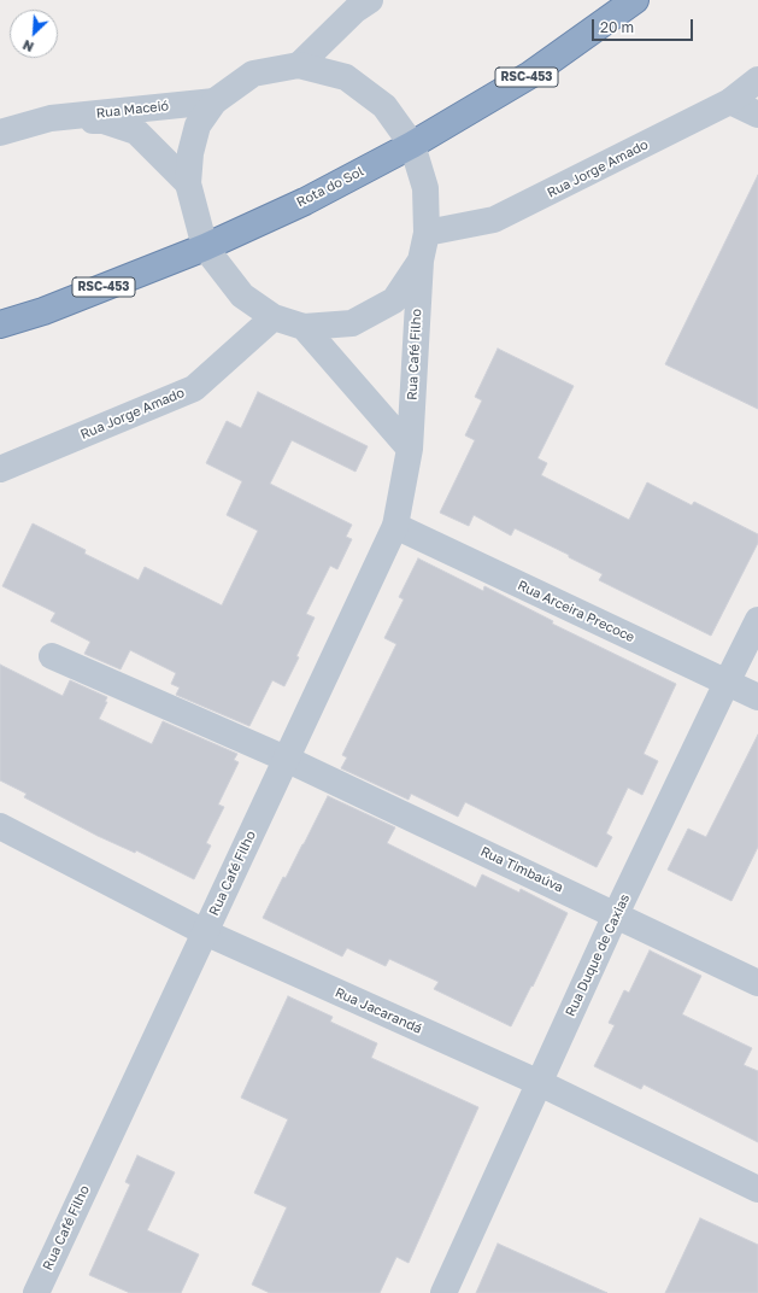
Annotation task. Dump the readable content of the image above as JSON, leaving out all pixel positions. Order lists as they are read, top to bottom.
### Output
{
  "streets": {
    "highway": ["RSC-453", "Rota do Sol"],
    "street": [
      "Rua Maceió",
      "Rua Jorge Amado",
      "Rua Café Filho",
      "Rua Arceira Precoce",
      "Rua Timbaúva",
      "Rua Duque de Caxias",
      "Rua Jacarandá"
    ]
  },
  "crossings": [
    ["Rua Café Filho", "Rua Arceira Precoce"],
    ["Rua Café Filho", "Rua Timbaúva"],
    ["Rua Café Filho", "Rua Jacarandá"],
    ["Rua Arceira Precoce", "Rua Duque de Caxias"],
    ["Rua Timbaúva", "Rua Duque de Caxias"],
    ["Rua Duque de Caxias", "Rua Jacarandá"]
  ],
  "scale_bar": "20 m",
  "north": "bottom left"
}
